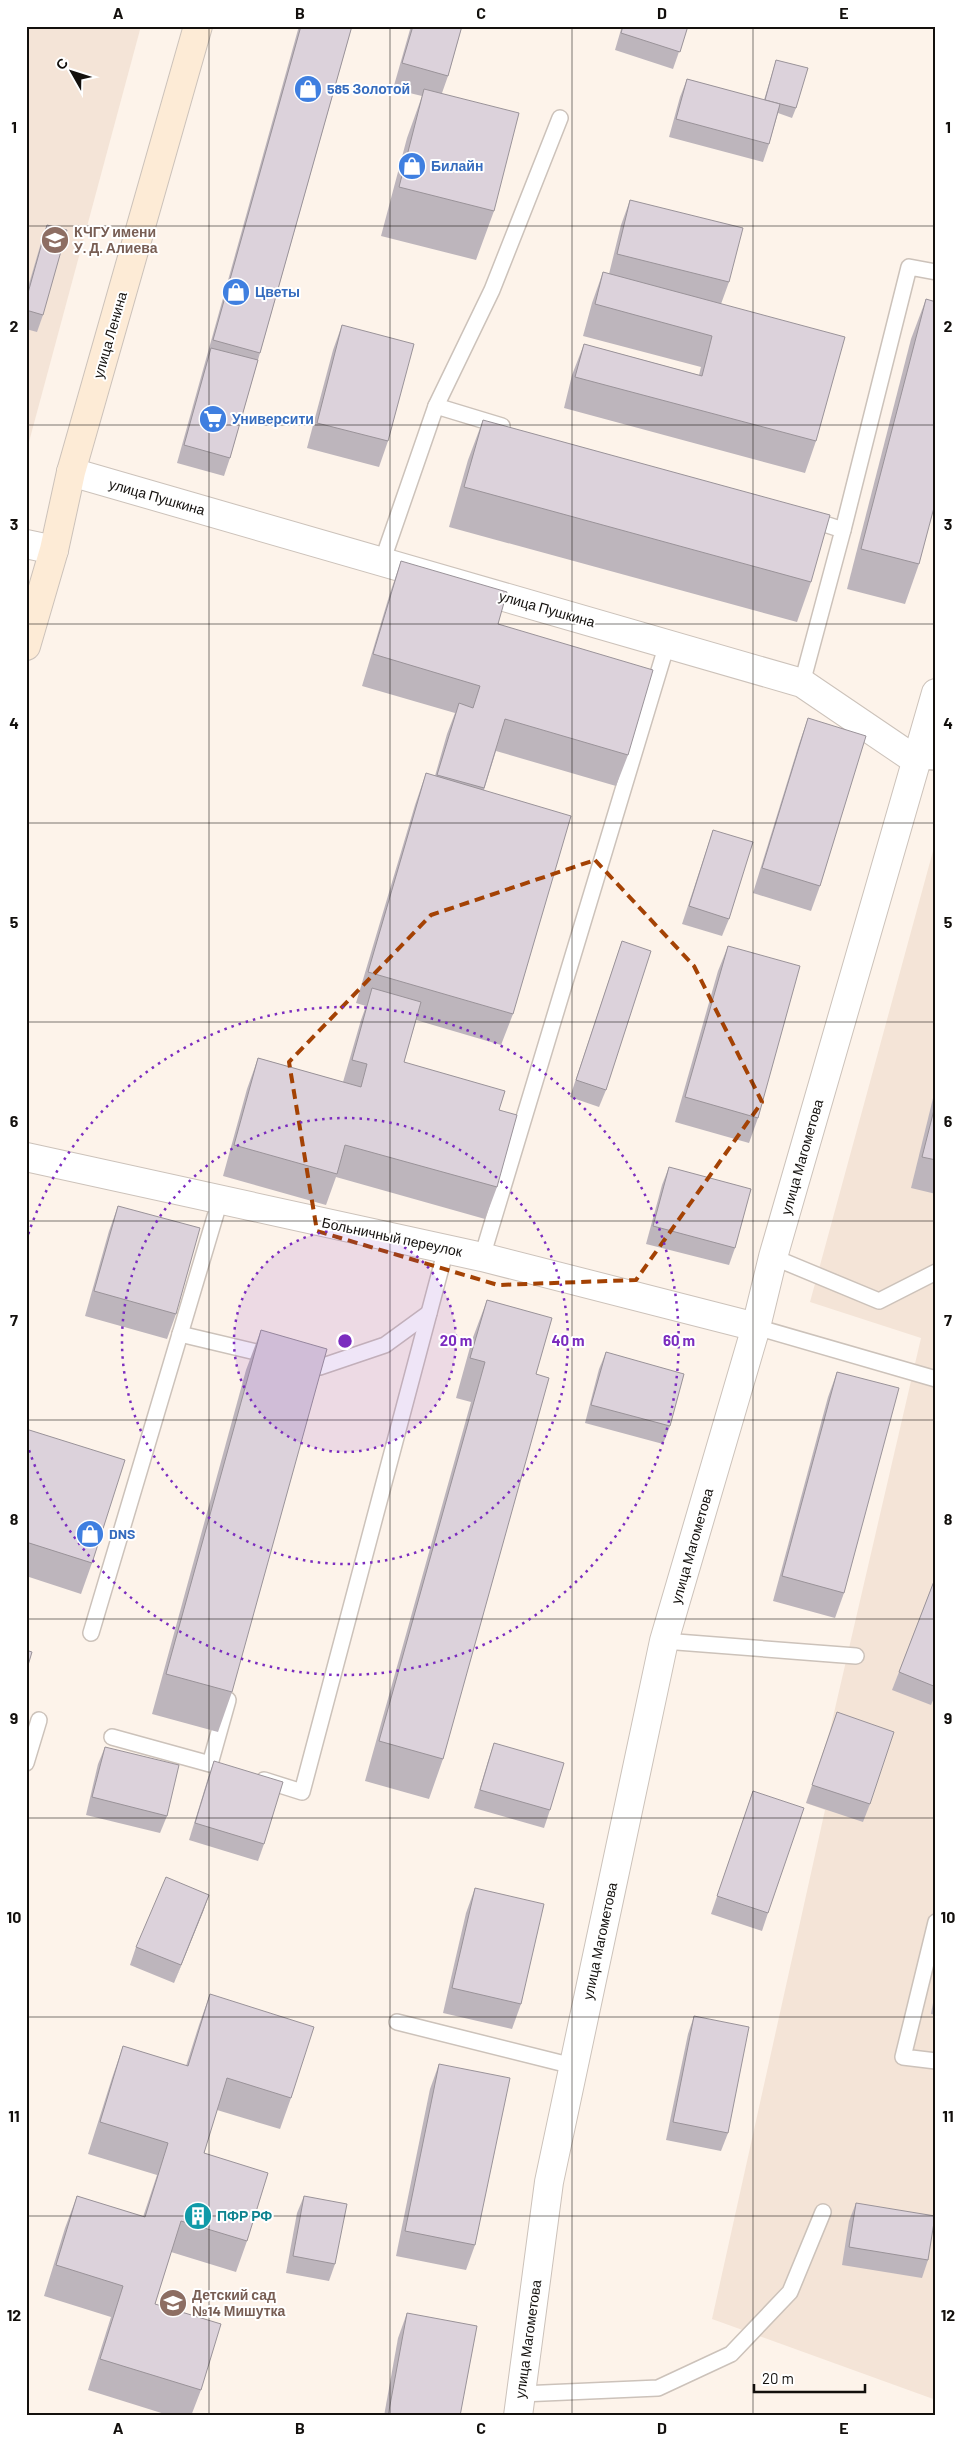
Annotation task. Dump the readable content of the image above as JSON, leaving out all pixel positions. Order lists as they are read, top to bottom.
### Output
{
  "streets": {
    "main road": ["улица Ленина"],
    "street": ["улица Пушкина", "улица Магометова", "Больничный переулок"]
  },
  "crossings": [
    ["улица Ленина", "улица Пушкина"],
    ["улица Пушкина", "улица Магометова"],
    ["улица Магометова", "Больничный переулок"]
  ],
  "places": {
    "shop": [
      "585 Золотой",
      "Билайн",
      "Цветы",
      "DNS"
    ],
    "school or university": ["КЧГУ имени У. Д. Алиева", "Детский сад №14 Мишутка"],
    "supermarket": ["Университи"],
    "building": ["ПФР РФ"]
  },
  "scale_bar": "20 m",
  "north": "top left",
  "grid": {
    "columns": [
      "A",
      "B",
      "C",
      "D",
      "E"
    ],
    "rows": [
      "1",
      "2",
      "3",
      "4",
      "5",
      "6",
      "7",
      "8",
      "9",
      "10",
      "11",
      "12"
    ]
  },
  "rings": ["20 m", "40 m", "60 m"]
}
